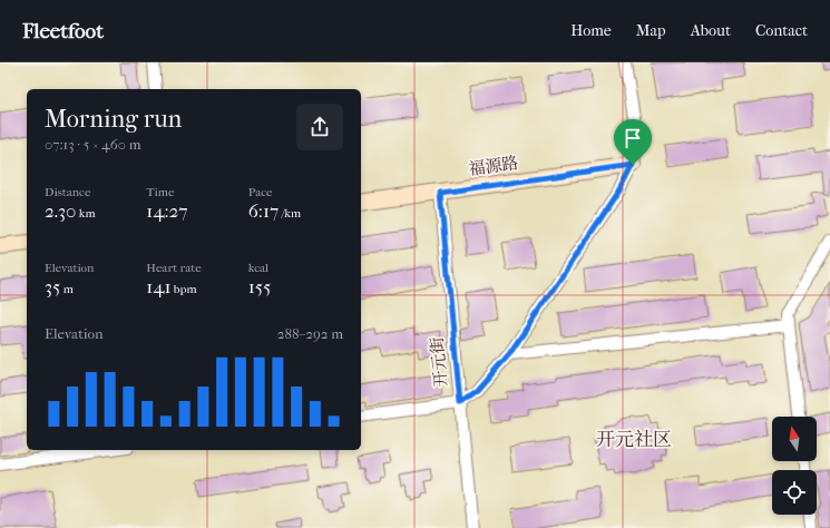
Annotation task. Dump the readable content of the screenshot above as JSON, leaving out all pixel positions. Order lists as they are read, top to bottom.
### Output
{
  "streets": {
    "street": ["福源路", "开元街"]
  },
  "crossings": [
    ["福源路", "开元街"]
  ],
  "districts": ["开元社区"],
  "north": "top",
  "page": {
    "header": "Fleetfoot",
    "nav": [
      "Home",
      "Map",
      "About",
      "Contact"
    ],
    "heading": ["Morning run", "07:13 · 5 × 460 m"],
    "stats": [
      ["Distance", "2.30 km"],
      ["Time", "14:27"],
      ["Pace", "6:17 /km"],
      ["Elevation", "35 m"],
      ["Heart rate", "141 bpm"],
      ["kcal", "155"]
    ],
    "chart": ["Elevation", "288–292 m"]
  }
}
